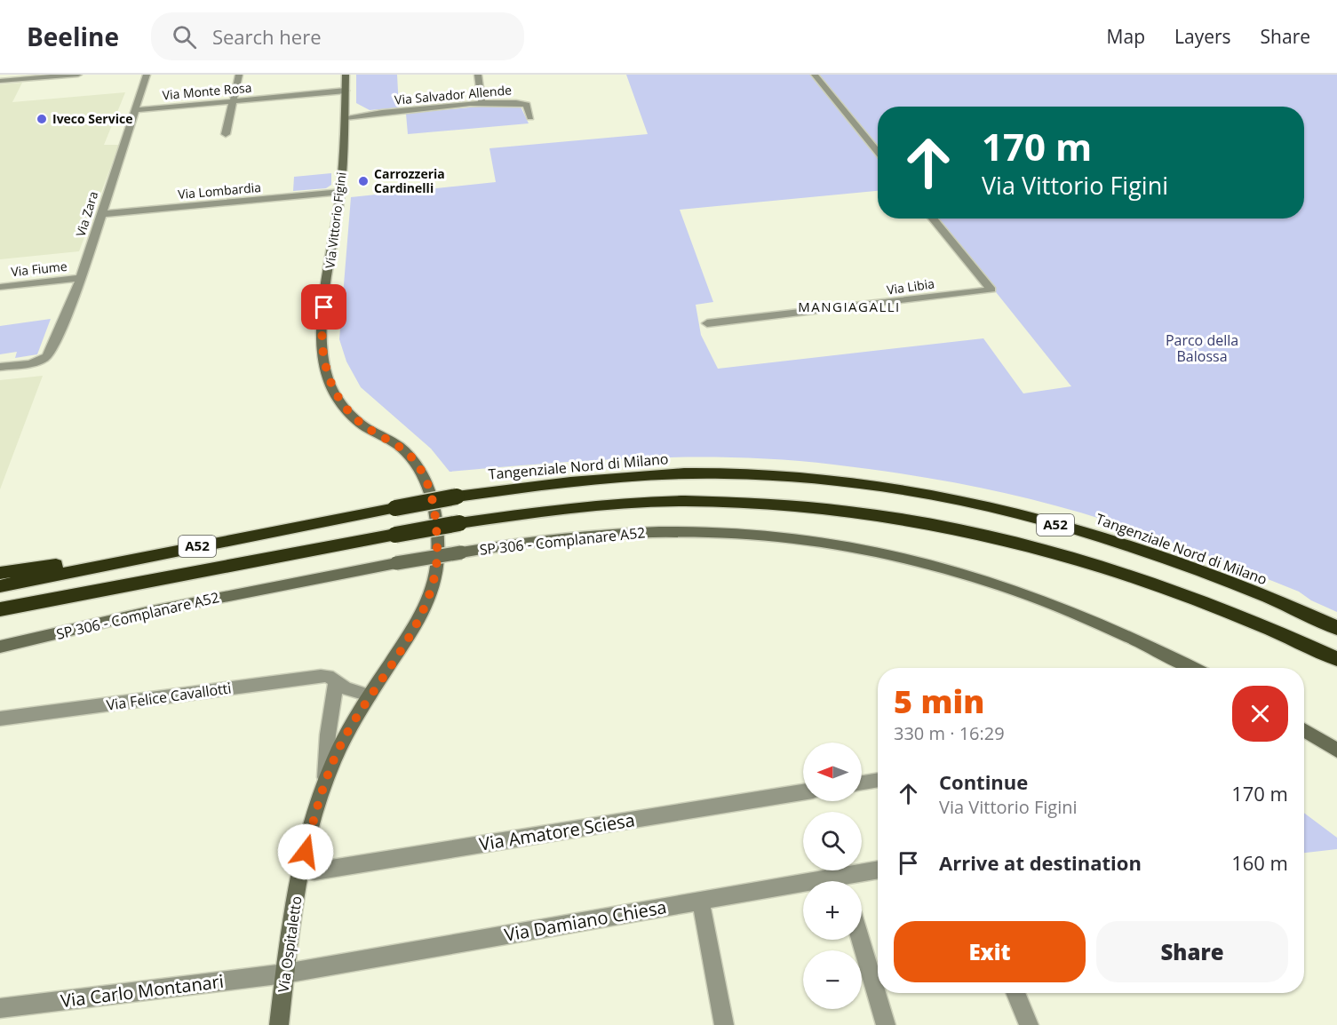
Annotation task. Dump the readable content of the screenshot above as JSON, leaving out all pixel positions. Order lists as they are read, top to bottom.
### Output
{
  "streets": {
    "highway": ["Tangenziale Nord di Milano", "A52"],
    "street": [
      "Via Monte Rosa",
      "Via Salvador Allende",
      "Via Lombardia",
      "Via Zara",
      "Via Vittorio Figini",
      "Via Fiume",
      "Via Libia",
      "SP 306 - Complanare A52",
      "Via Felice Cavallotti",
      "Via Amatore Sciesa",
      "Via Damiano Chiesa",
      "Via Ospitaletto",
      "Via Carlo Montanari"
    ]
  },
  "crossings": [
    ["Via Monte Rosa", "Via Zara"],
    ["Via Monte Rosa", "Via Vittorio Figini"],
    ["Via Salvador Allende", "Via Vittorio Figini"],
    ["Via Lombardia", "Via Zara"],
    ["Via Lombardia", "Via Vittorio Figini"],
    ["Via Zara", "Via Fiume"],
    ["Via Vittorio Figini", "Via Ospitaletto"],
    ["Via Felice Cavallotti", "Via Ospitaletto"],
    ["Via Amatore Sciesa", "Via Ospitaletto"],
    ["Via Damiano Chiesa", "Via Ospitaletto"],
    ["Via Damiano Chiesa", "Via Carlo Montanari"],
    ["Via Ospitaletto", "Via Carlo Montanari"]
  ],
  "districts": ["MANGIAGALLI"],
  "parks": ["Parco della Balossa"],
  "places": ["Iveco Service", "Carrozzeria Cardinelli"],
  "north": "left",
  "page": {
    "header": "Beeline",
    "search": "Search here",
    "nav": ["Map", "Layers", "Share"],
    "turn": ["170 m", "Via Vittorio Figini"],
    "heading": ["5 min", "330 m · 16:29"],
    "map_buttons": ["+", "−"],
    "list": [
      {
        "name": "Continue",
        "note": "Via Vittorio Figini",
        "value": "170 m"
      },
      {
        "name": "Arrive at destination",
        "value": "160 m"
      }
    ],
    "buttons": ["Exit", "Share"]
  }
}
